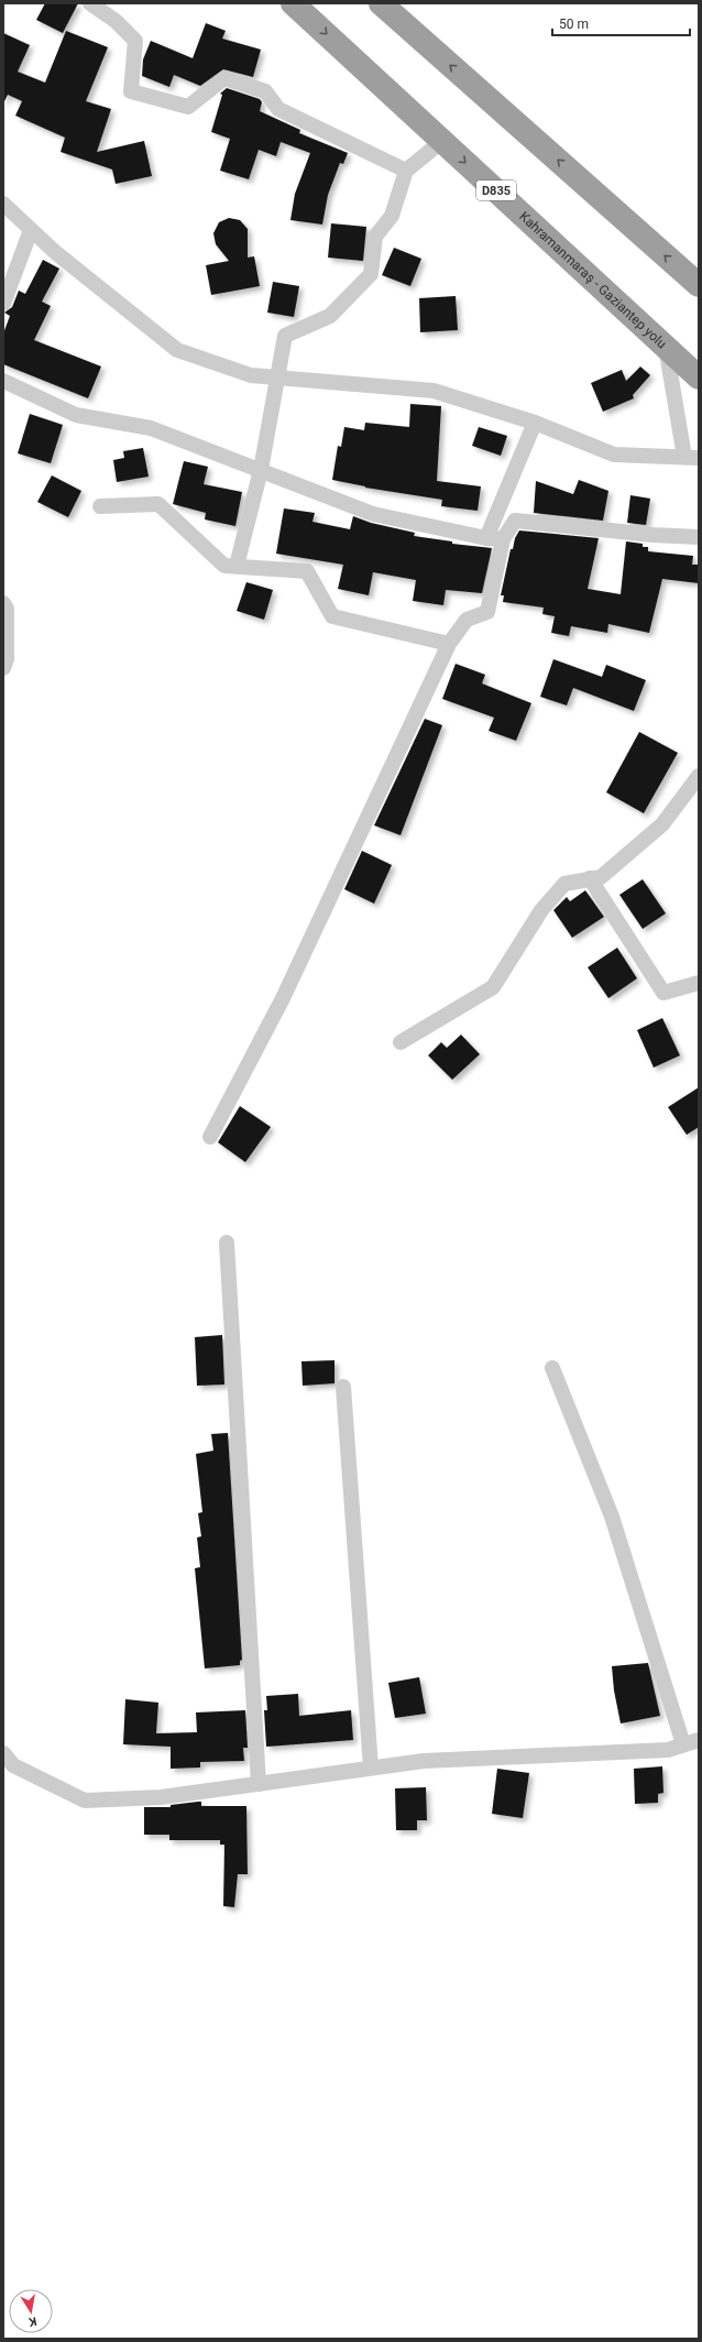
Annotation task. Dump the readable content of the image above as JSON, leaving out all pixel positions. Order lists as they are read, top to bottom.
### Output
{
  "streets": {
    "highway": ["D835", "Kahramanmaraş - Gaziantep yolu"]
  },
  "scale_bar": "50 m",
  "north": "bottom"
}
